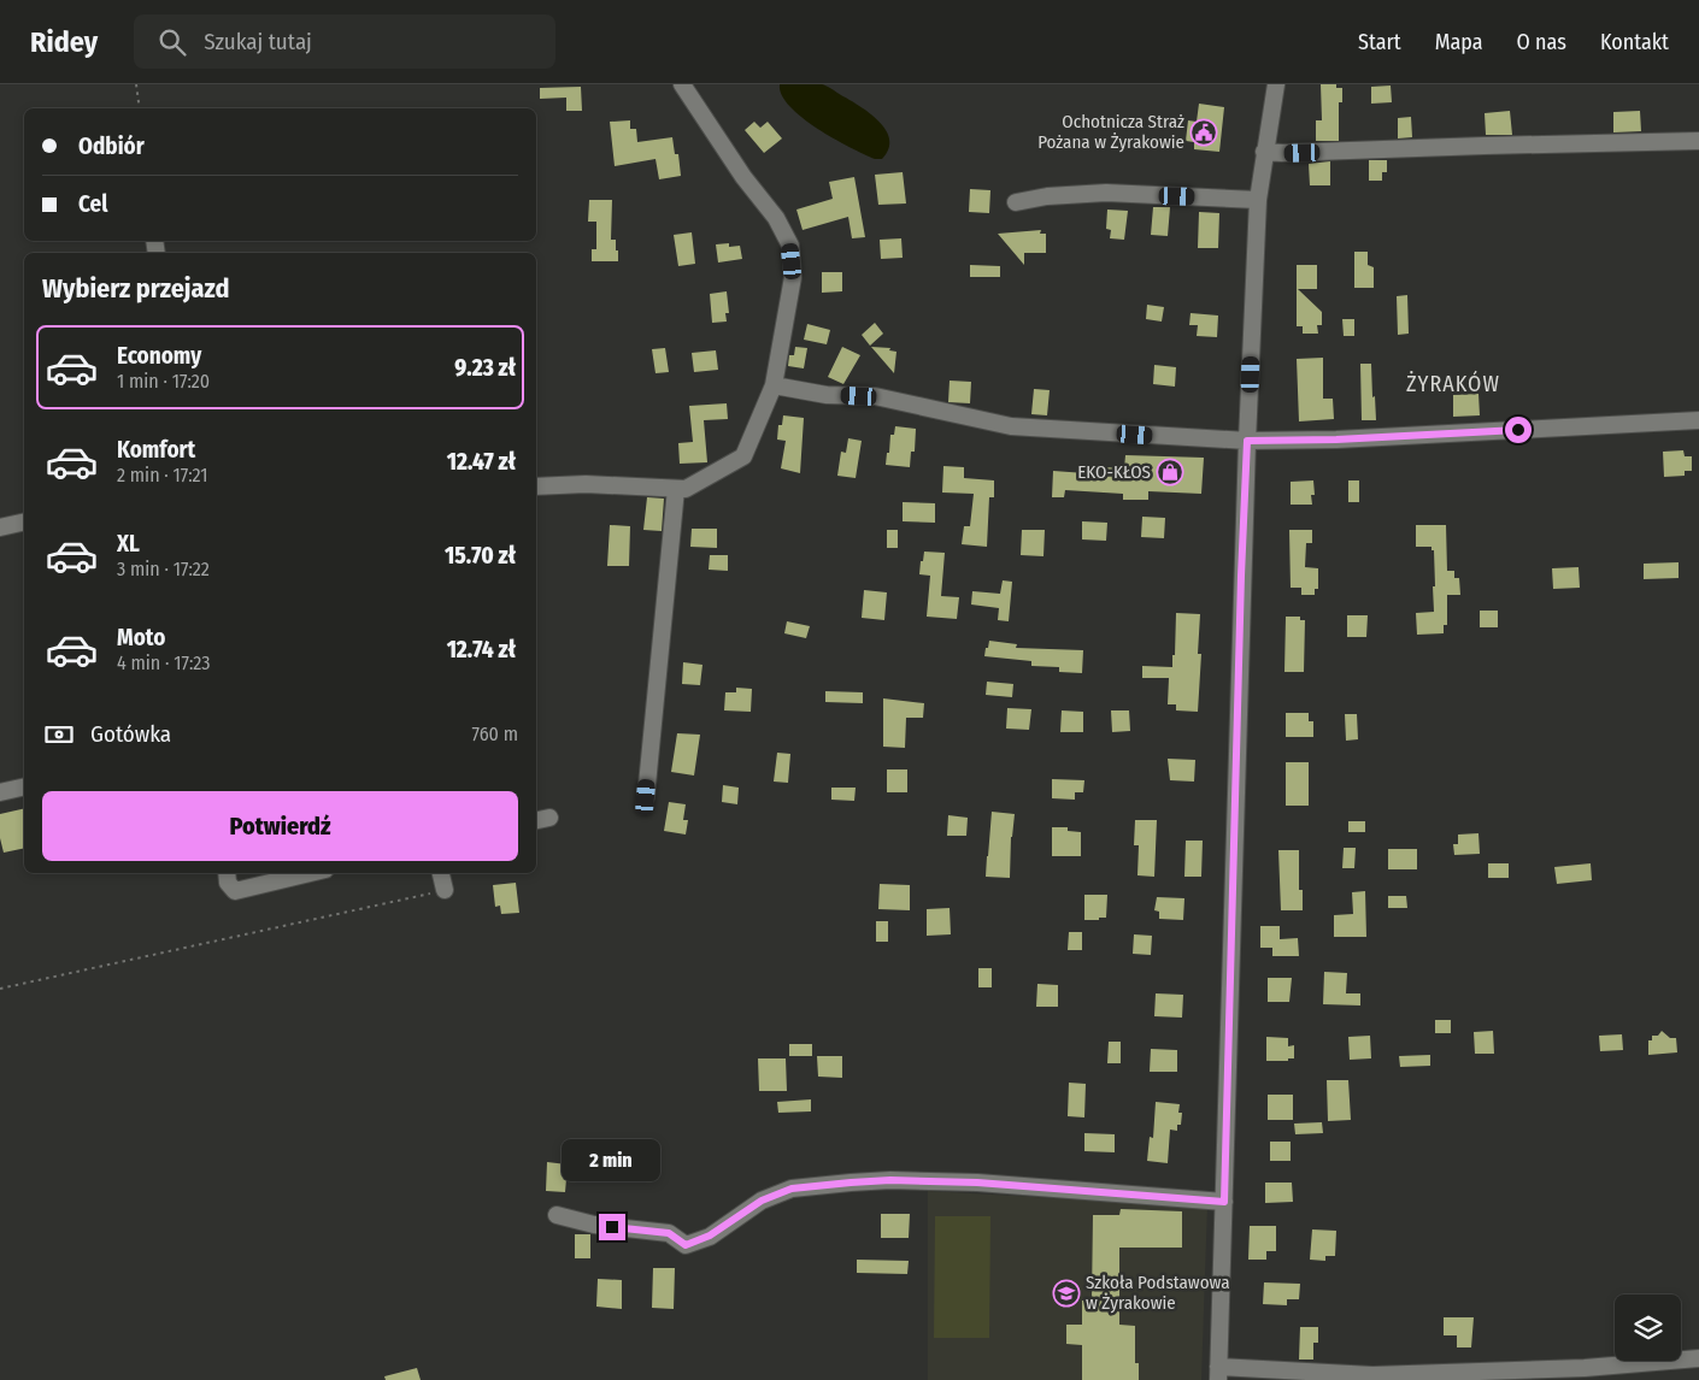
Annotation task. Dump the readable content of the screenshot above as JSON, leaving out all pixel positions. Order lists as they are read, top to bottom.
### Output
{
  "districts": ["ŻYRAKÓW"],
  "places": {
    "public building": ["Ochotnicza Straż Pożana w Żyrakowie"],
    "shop": ["EKO-KŁOS"],
    "school or university": ["Szkoła Podstawowa w Żyrakowie"]
  },
  "page": {
    "header": "Ridey",
    "search": "Szukaj tutaj",
    "nav": [
      "Start",
      "Mapa",
      "O nas",
      "Kontakt"
    ],
    "banner": ["Odbiór", "Cel"],
    "heading": "Wybierz przejazd",
    "list": [
      {
        "name": "Economy",
        "note": "1 min · 17:20",
        "value": "9.23 zł"
      },
      {
        "name": "Komfort",
        "note": "2 min · 17:21",
        "value": "12.47 zł"
      },
      {
        "name": "XL",
        "note": "3 min · 17:22",
        "value": "15.70 zł"
      },
      {
        "name": "Moto",
        "note": "4 min · 17:23",
        "value": "12.74 zł"
      }
    ],
    "pay": ["Gotówka", "760 m"],
    "buttons": "Potwierdź",
    "bubble": "2 min"
  }
}
